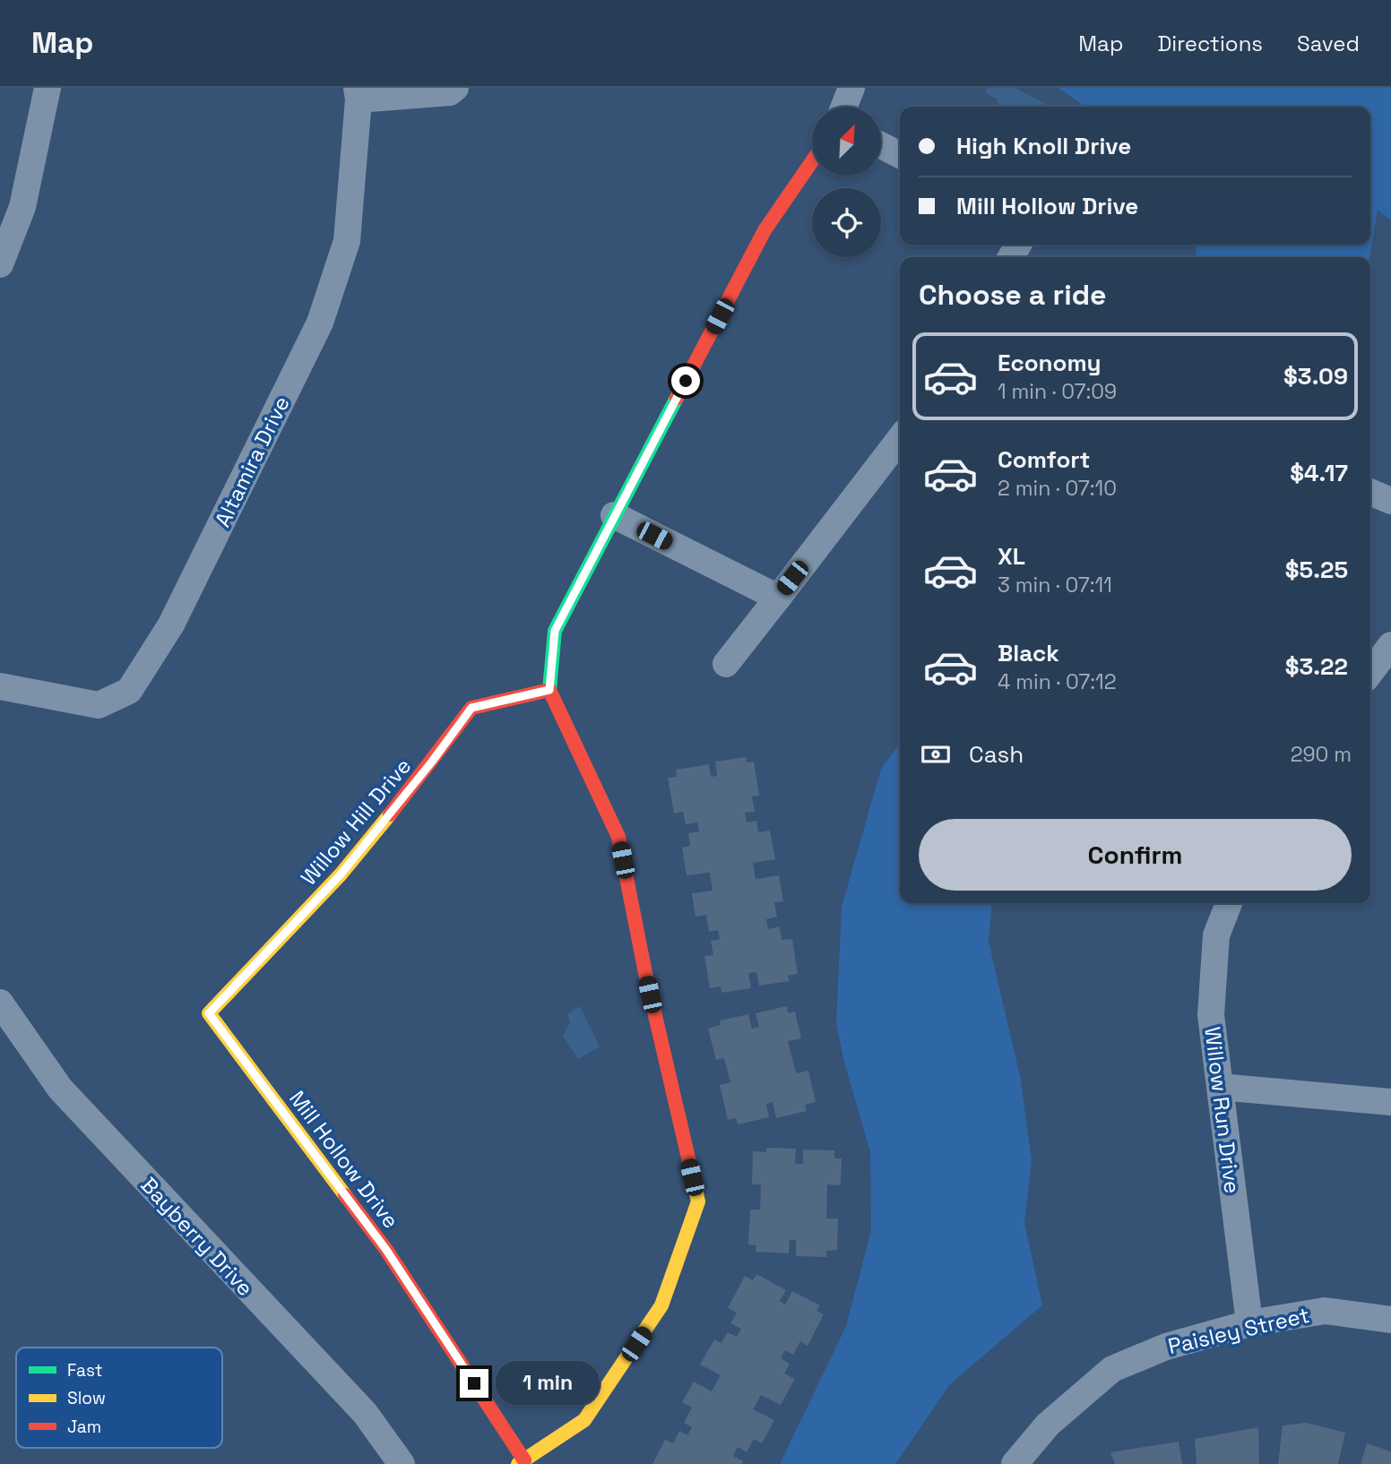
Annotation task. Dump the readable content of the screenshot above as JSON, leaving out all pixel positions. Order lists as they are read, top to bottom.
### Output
{
  "streets": {
    "street": [
      "Altamira Drive",
      "Willow Hill Drive",
      "Willow Run Drive",
      "Mill Hollow Drive",
      "Bayberry Drive",
      "Paisley Street"
    ]
  },
  "crossings": [
    ["Willow Hill Drive", "Mill Hollow Drive"],
    ["Willow Run Drive", "Paisley Street"]
  ],
  "legend": ["Fast", "Slow", "Jam"],
  "north": "top right",
  "page": {
    "header": "Map",
    "nav": ["Map", "Directions", "Saved"],
    "banner": ["High Knoll Drive", "Mill Hollow Drive"],
    "heading": "Choose a ride",
    "list": [
      {
        "name": "Economy",
        "note": "1 min · 07:09",
        "value": "$3.09"
      },
      {
        "name": "Comfort",
        "note": "2 min · 07:10",
        "value": "$4.17"
      },
      {
        "name": "XL",
        "note": "3 min · 07:11",
        "value": "$5.25"
      },
      {
        "name": "Black",
        "note": "4 min · 07:12",
        "value": "$3.22"
      }
    ],
    "pay": ["Cash", "290 m"],
    "buttons": "Confirm",
    "bubble": "1 min"
  }
}
